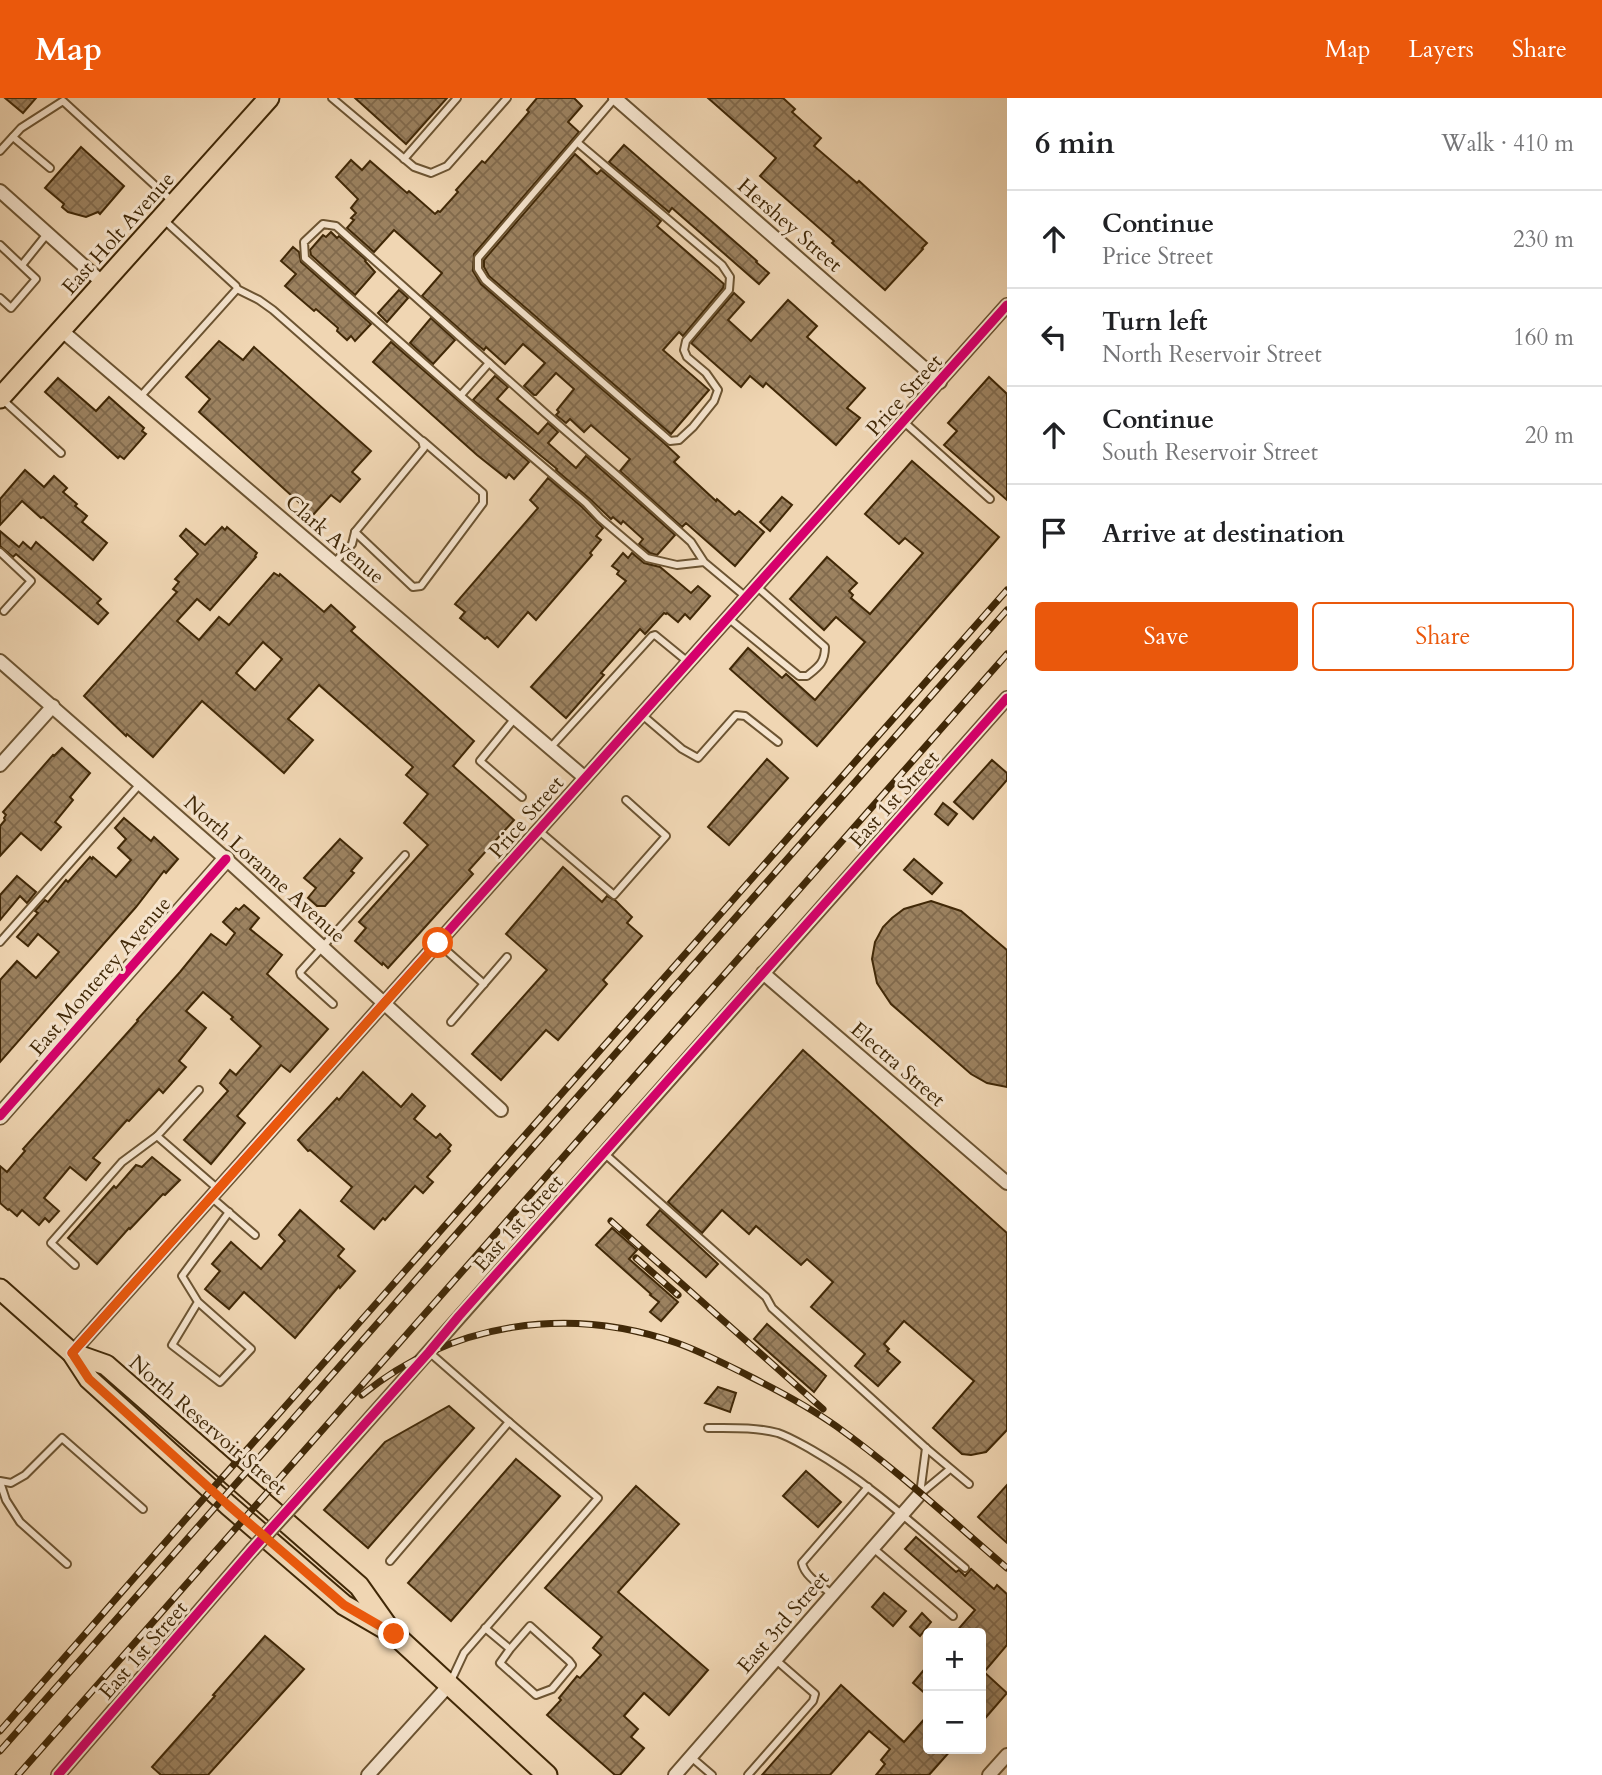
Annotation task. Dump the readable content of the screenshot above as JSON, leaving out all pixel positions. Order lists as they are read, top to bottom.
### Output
{
  "streets": {
    "main road": ["East Holt Avenue", "North Reservoir Street"],
    "street": [
      "Hershey Street",
      "Price Street",
      "Clark Avenue",
      "East 1st Street",
      "North Loranne Avenue",
      "East Monterey Avenue",
      "Electra Street",
      "East 3rd Street"
    ]
  },
  "crossings": [
    ["Hershey Street", "Price Street"],
    ["East Holt Avenue", "Clark Avenue"],
    ["Price Street", "Clark Avenue"],
    ["Price Street", "North Loranne Avenue"],
    ["Price Street", "North Reservoir Street"],
    ["East 1st Street", "Electra Street"],
    ["North Loranne Avenue", "East Monterey Avenue"]
  ],
  "page": {
    "header": "Map",
    "nav": ["Map", "Layers", "Share"],
    "heading": ["6 min", "Walk · 410 m"],
    "list": [
      ["Continue", "Price Street", "230 m"],
      ["Turn left", "North Reservoir Street", "160 m"],
      ["Continue", "South Reservoir Street", "20 m"],
      "Arrive at destination"
    ],
    "buttons": ["Save", "Share"],
    "map_buttons": ["+", "−"]
  }
}
